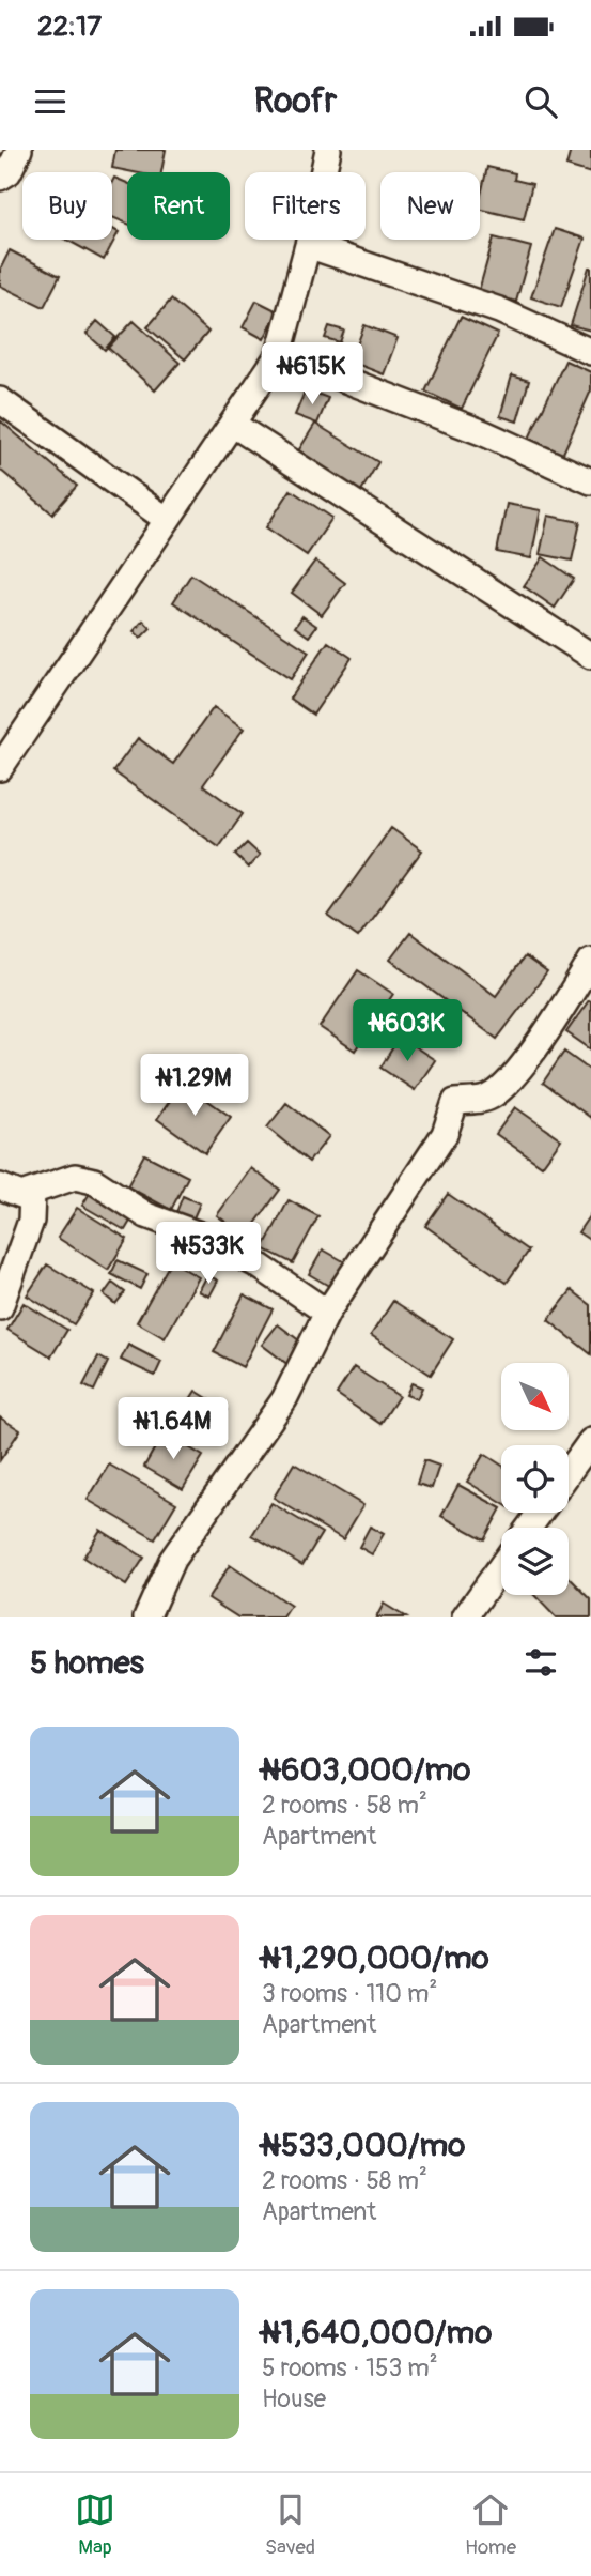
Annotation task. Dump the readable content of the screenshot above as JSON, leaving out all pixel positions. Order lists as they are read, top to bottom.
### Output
{
  "north": "bottom right",
  "page": {
    "status": "22:17",
    "header": "Roofr",
    "chip": [
      "Buy",
      "Rent",
      "Filters",
      "New"
    ],
    "price": [
      "₦615K",
      "₦603K",
      "₦1.29M",
      "₦533K",
      "₦1.64M"
    ],
    "heading": "5 homes",
    "list": [
      {
        "name": "₦603,000/mo",
        "note": "2 rooms · 58 m² · Apartment"
      },
      {
        "name": "₦1,290,000/mo",
        "note": "3 rooms · 110 m² · Apartment"
      },
      {
        "name": "₦533,000/mo",
        "note": "2 rooms · 58 m² · Apartment"
      },
      {
        "name": "₦1,640,000/mo",
        "note": "5 rooms · 153 m² · House"
      }
    ],
    "tabs": ["Map", "Saved", "Home"]
  }
}
